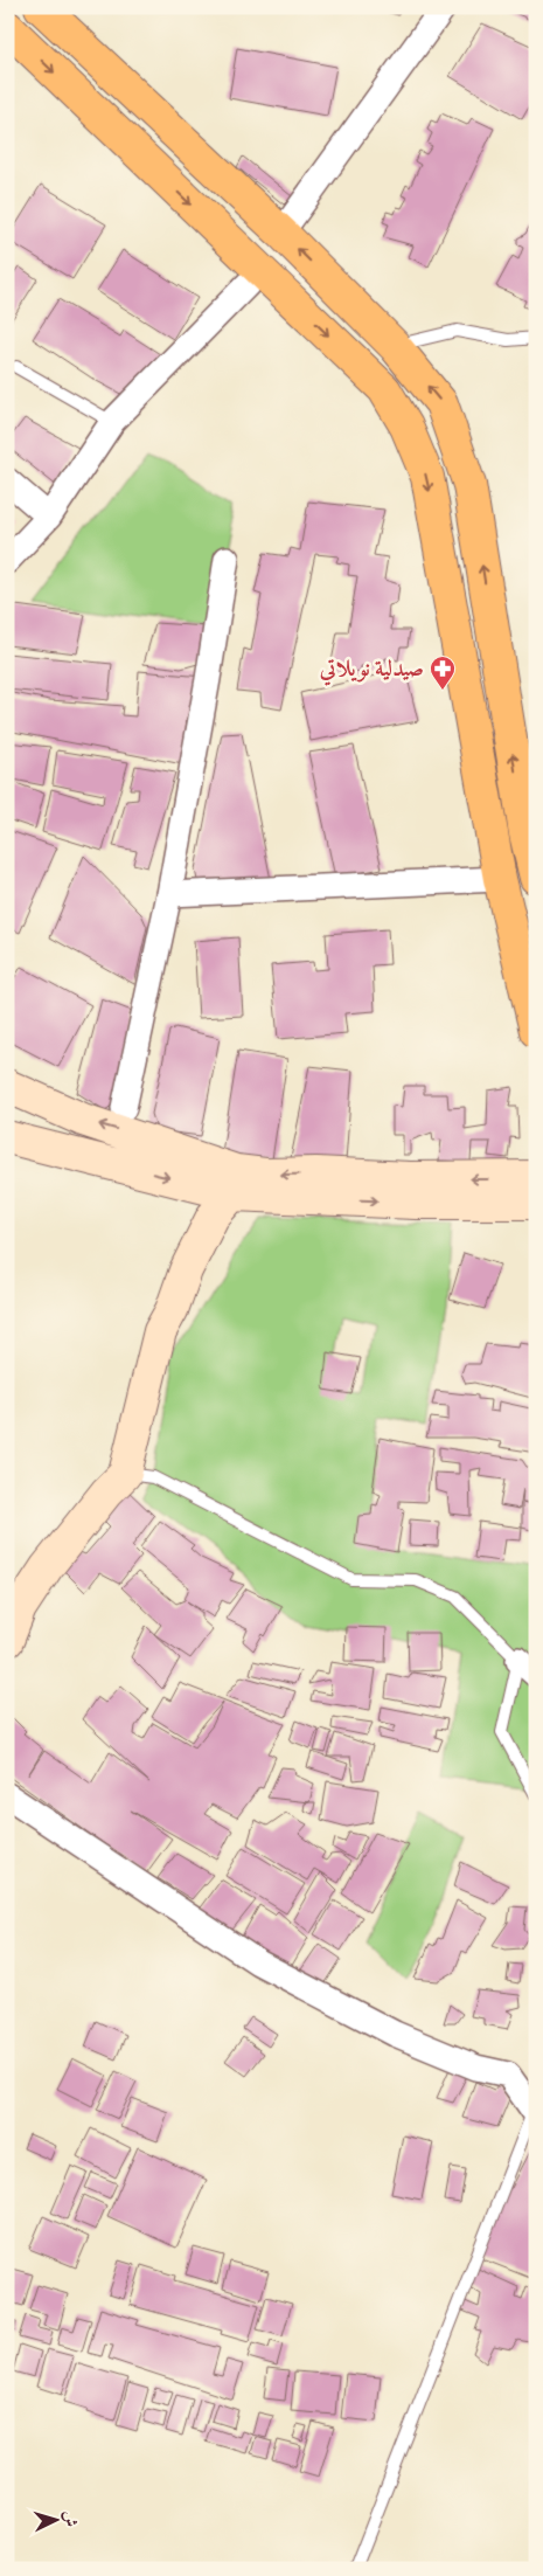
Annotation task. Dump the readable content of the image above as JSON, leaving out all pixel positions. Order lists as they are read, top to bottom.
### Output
{
  "places": {
    "pharmacy": ["صيدلية نويلاتي"]
  },
  "north": "right"
}
